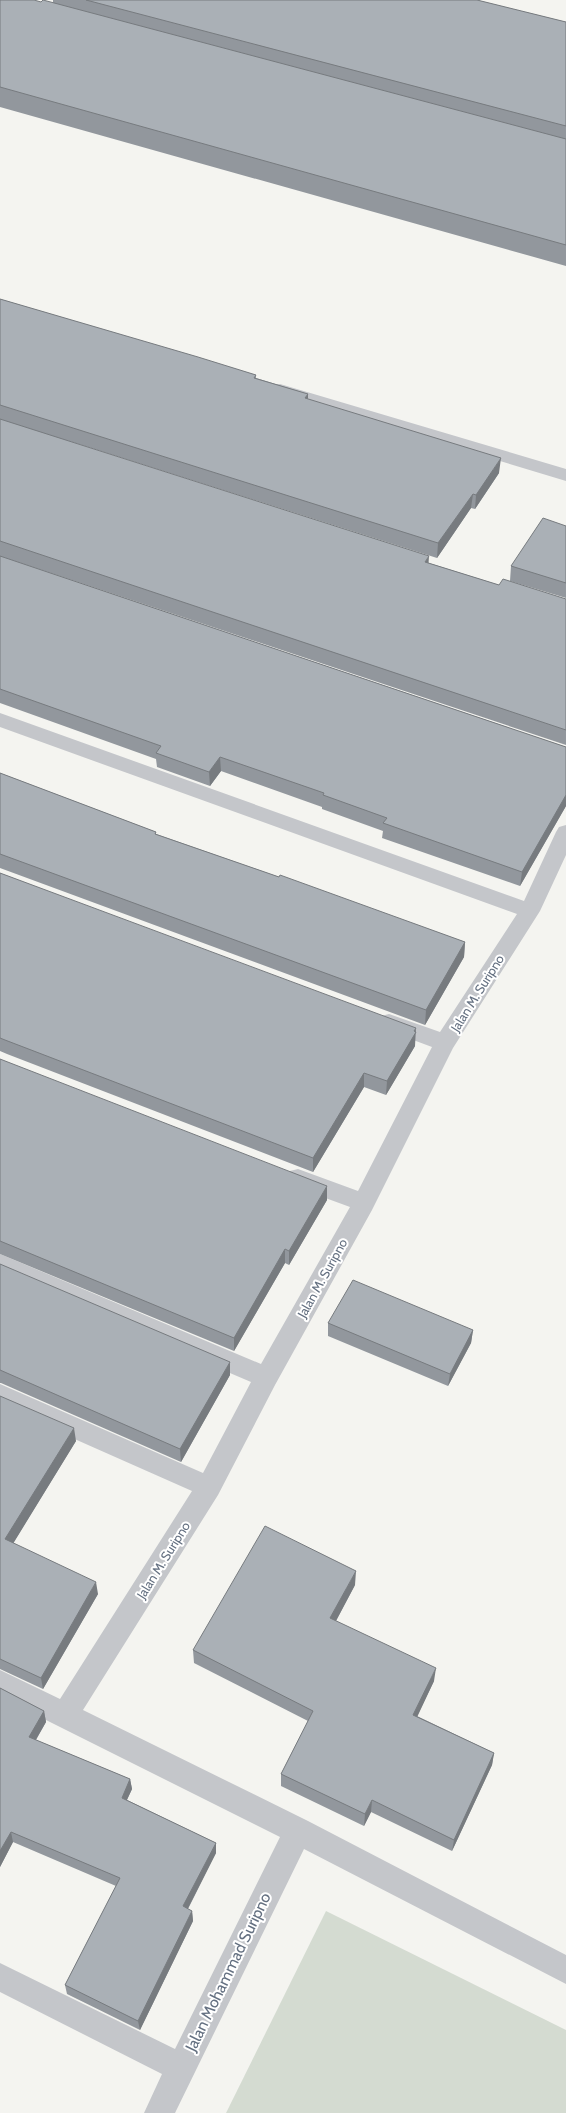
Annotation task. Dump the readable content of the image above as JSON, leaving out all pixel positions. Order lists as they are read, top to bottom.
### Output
{
  "streets": {
    "street": ["Jalan M. Suripno", "Jalan Mohammad Suripno"]
  }
}
